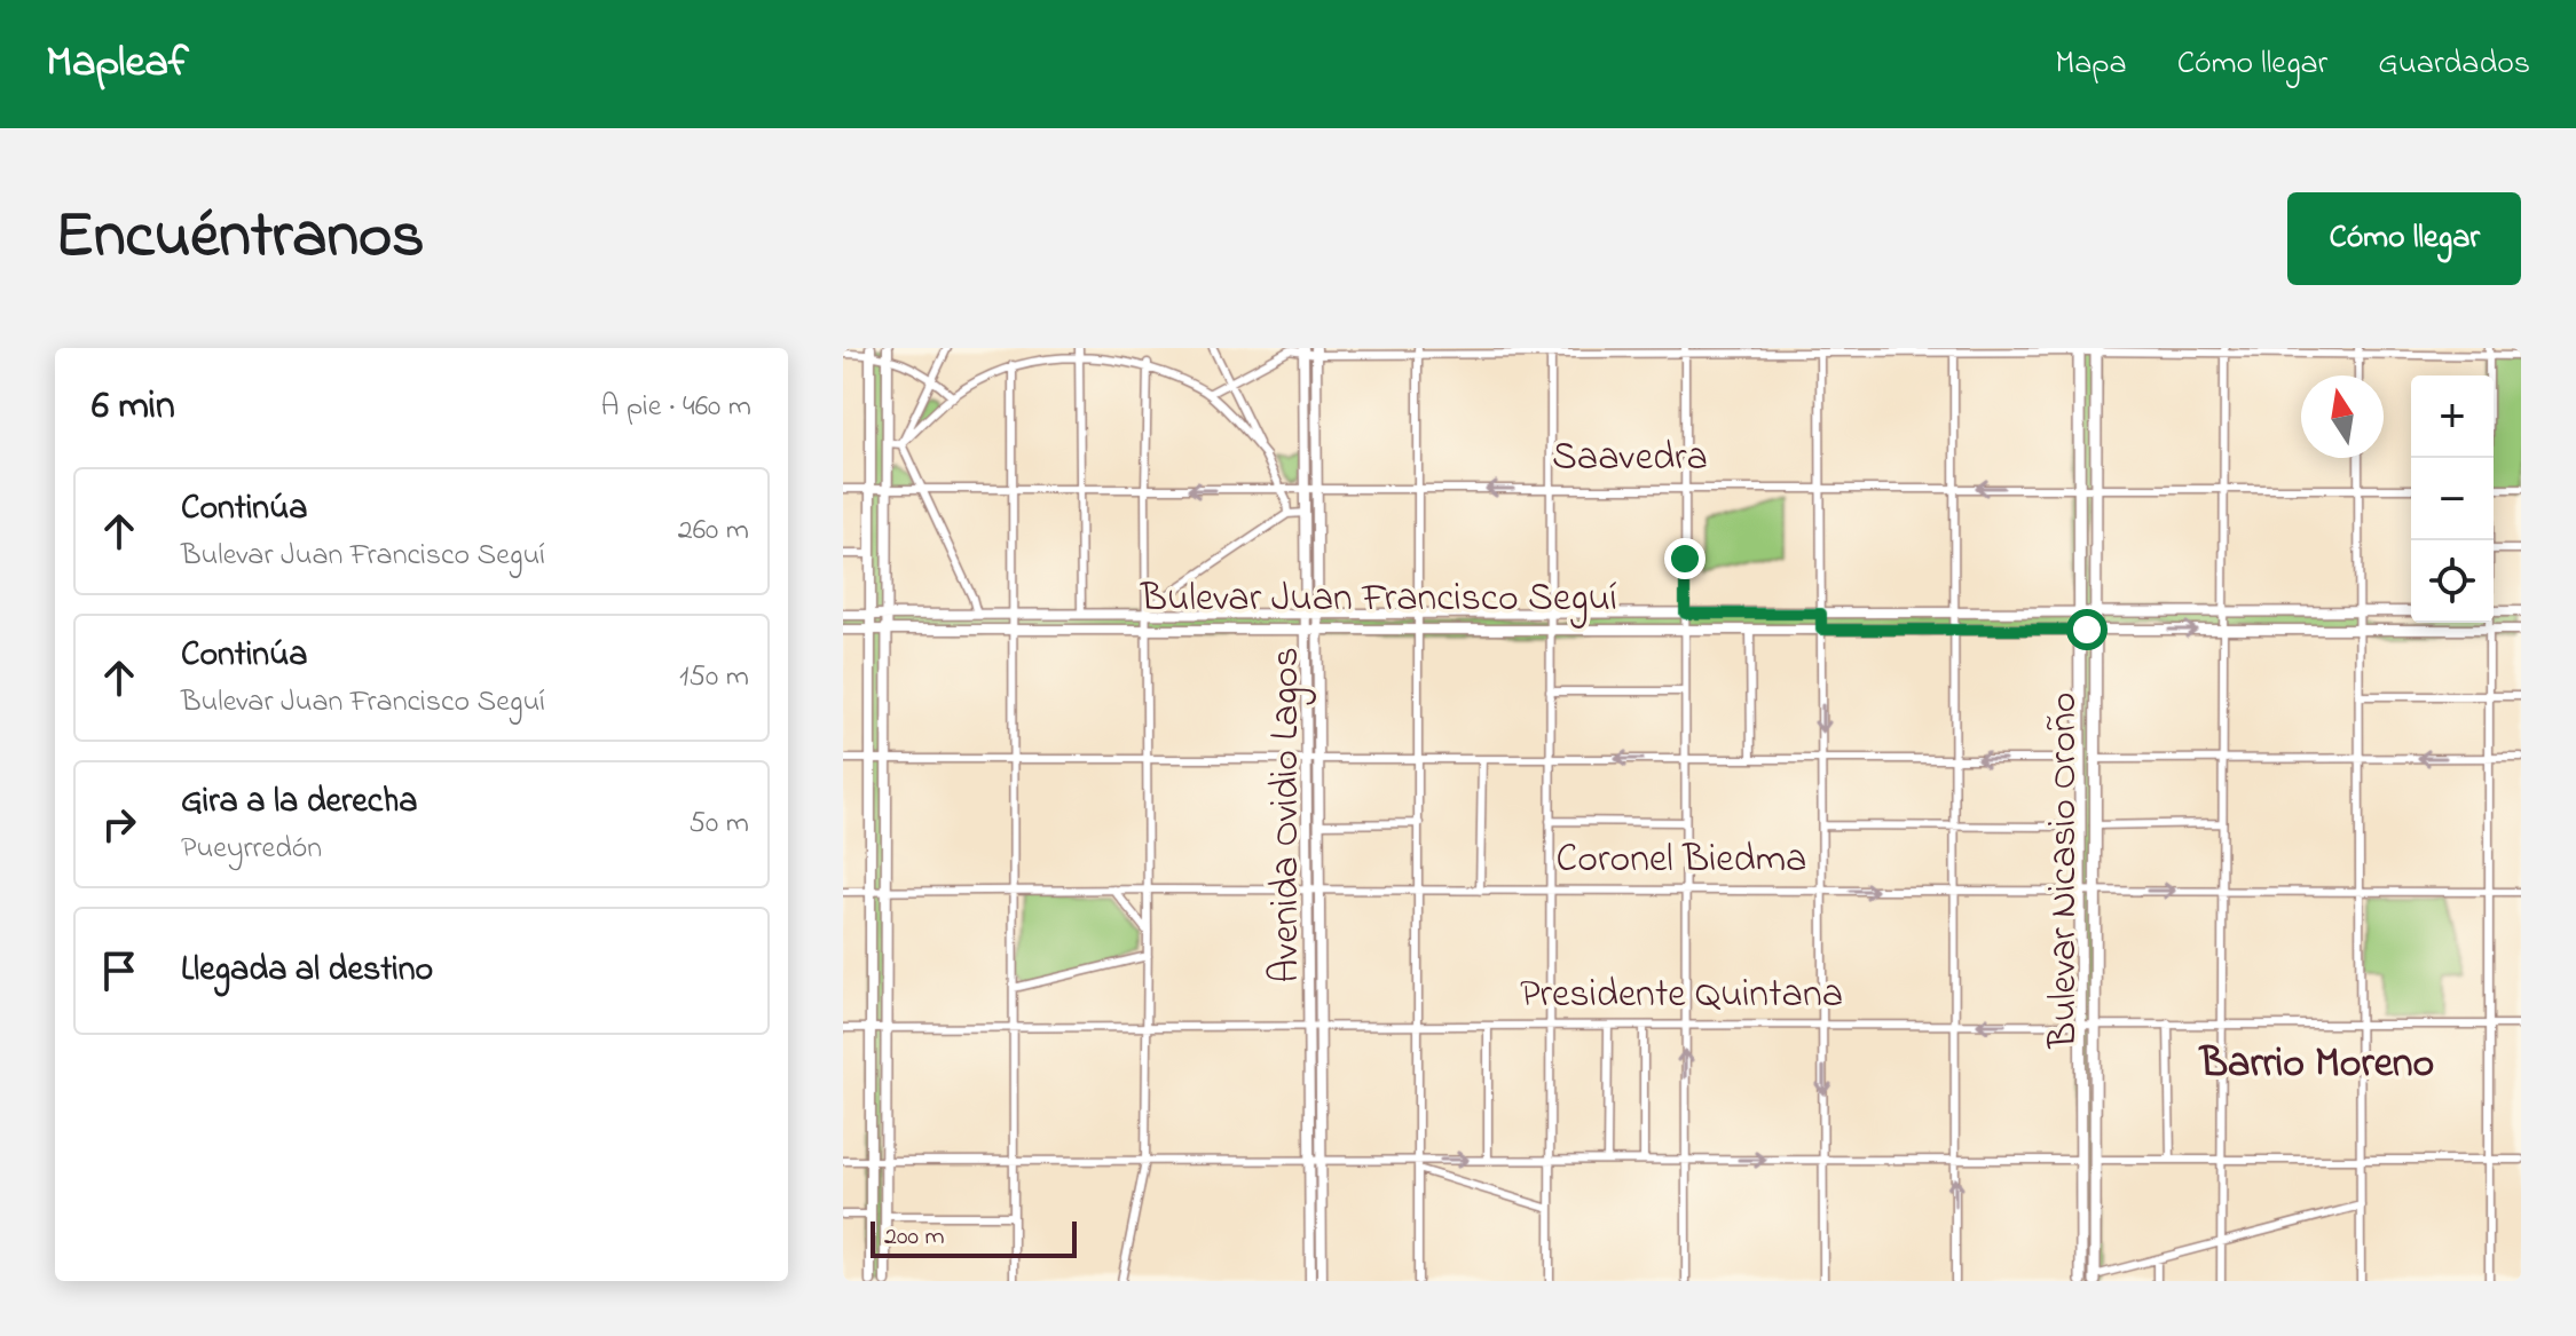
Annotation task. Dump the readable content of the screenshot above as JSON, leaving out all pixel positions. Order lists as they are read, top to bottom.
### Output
{
  "streets": {
    "main road": ["Bulevar Juan Francisco Seguí", "Avenida Ovidio Lagos", "Bulevar Nicasio Oroño"],
    "street": ["Saavedra", "Coronel Biedma", "Presidente Quintana"]
  },
  "crossings": [
    ["Saavedra", "Avenida Ovidio Lagos"],
    ["Saavedra", "Bulevar Nicasio Oroño"],
    ["Bulevar Juan Francisco Seguí", "Avenida Ovidio Lagos"],
    ["Bulevar Juan Francisco Seguí", "Bulevar Nicasio Oroño"],
    ["Avenida Ovidio Lagos", "Coronel Biedma"],
    ["Avenida Ovidio Lagos", "Presidente Quintana"],
    ["Coronel Biedma", "Bulevar Nicasio Oroño"],
    ["Bulevar Nicasio Oroño", "Presidente Quintana"]
  ],
  "districts": ["Barrio Moreno"],
  "scale_bar": "200 m",
  "north": "top",
  "page": {
    "header": "Mapleaf",
    "nav": ["Mapa", "Cómo llegar", "Guardados"],
    "title": "Encuéntranos",
    "buttons": "Cómo llegar",
    "heading": ["6 min", "A pie · 460 m"],
    "map_buttons": ["+", "−"],
    "list": [
      ["Continúa", "Bulevar Juan Francisco Seguí", "260 m"],
      ["Continúa", "Bulevar Juan Francisco Seguí", "150 m"],
      ["Gira a la derecha", "Pueyrredón", "50 m"],
      "Llegada al destino"
    ],
    "scale": "200 m"
  }
}
